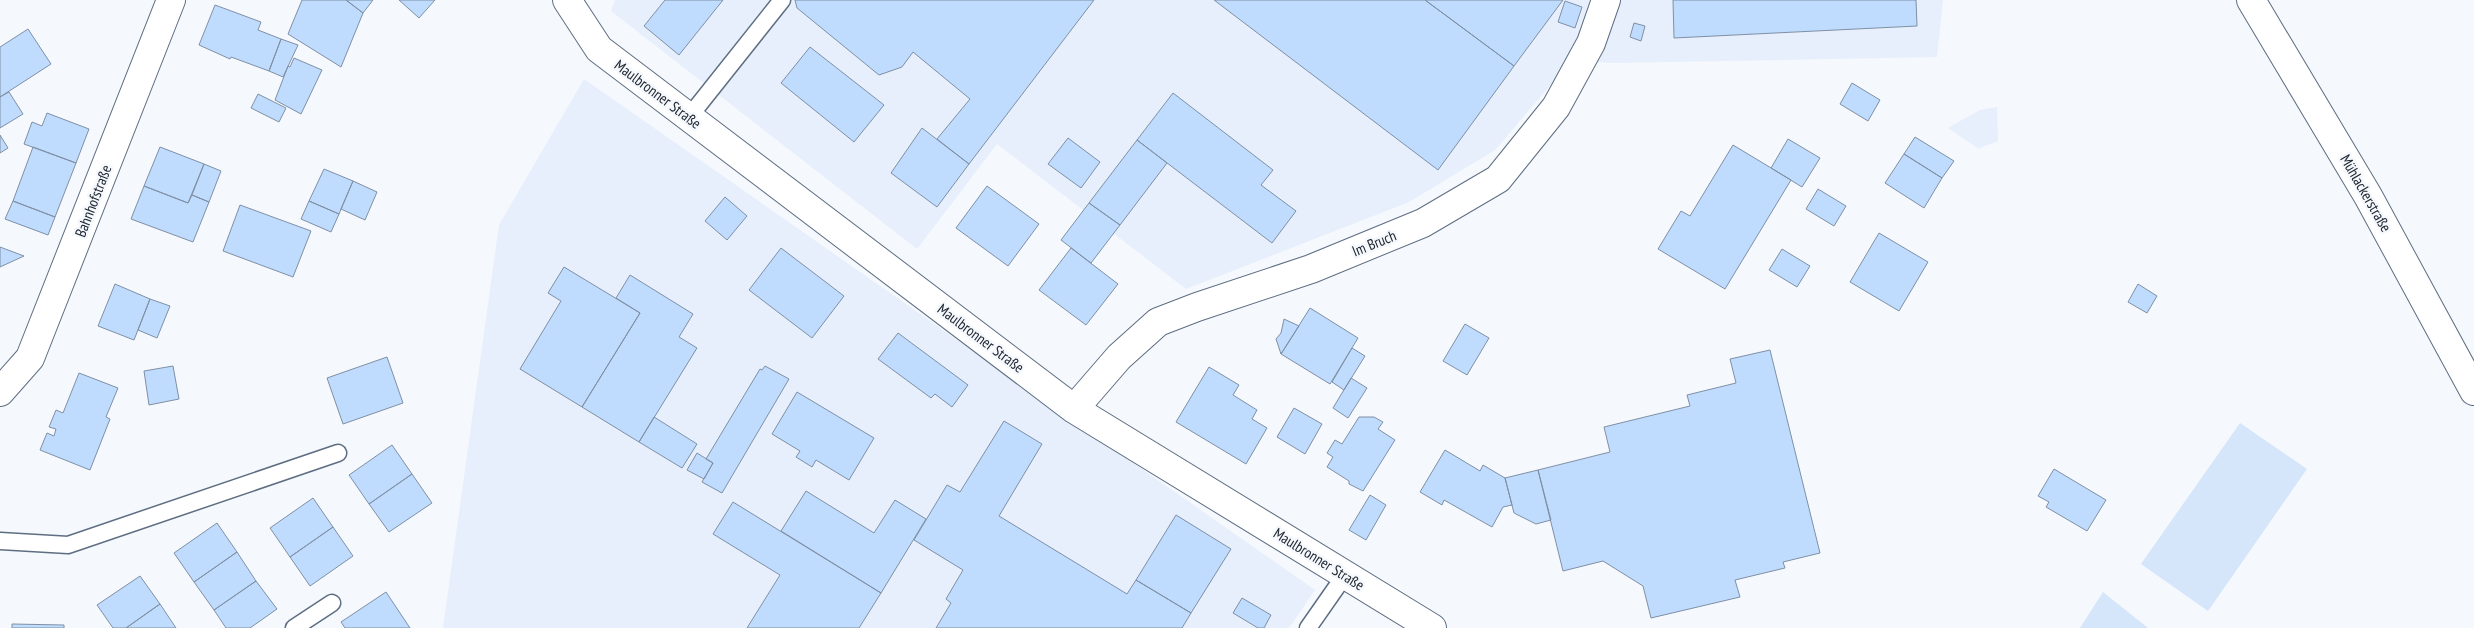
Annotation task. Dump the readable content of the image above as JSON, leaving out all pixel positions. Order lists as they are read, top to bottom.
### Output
{
  "streets": {
    "street": [
      "Maulbronner Straße",
      "Mühlackerstraße",
      "Bahnhofstraße",
      "Im Bruch"
    ]
  },
  "crossings": [
    ["Maulbronner Straße", "Im Bruch"]
  ]
}
